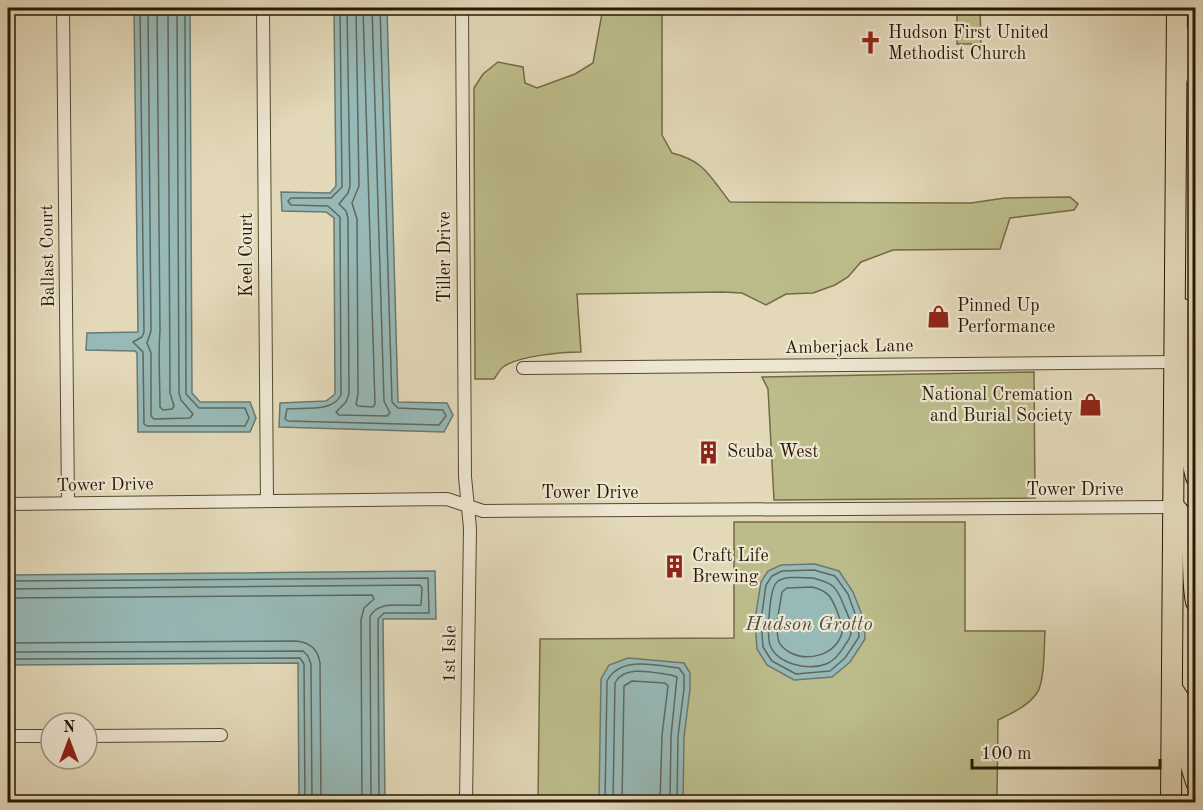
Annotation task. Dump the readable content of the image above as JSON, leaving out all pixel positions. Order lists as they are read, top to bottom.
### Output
{
  "streets": {
    "street": [
      "Keel Court",
      "Ballast Court",
      "Tiller Drive",
      "Amberjack Lane",
      "Tower Drive",
      "1st Isle"
    ]
  },
  "crossings": [
    ["Keel Court", "Tower Drive"],
    ["Ballast Court", "Tower Drive"],
    ["Tiller Drive", "Tower Drive"],
    ["Tiller Drive", "1st Isle"],
    ["Tower Drive", "1st Isle"]
  ],
  "water": ["Hudson Grotto"],
  "places": {
    "church": ["Hudson First United Methodist Church"],
    "shop": ["Pinned Up Performance", "National Cremation and Burial Society"],
    "building": ["Scuba West", "Craft Life Brewing"]
  },
  "scale_bar": "100 m",
  "north": "top"
}
